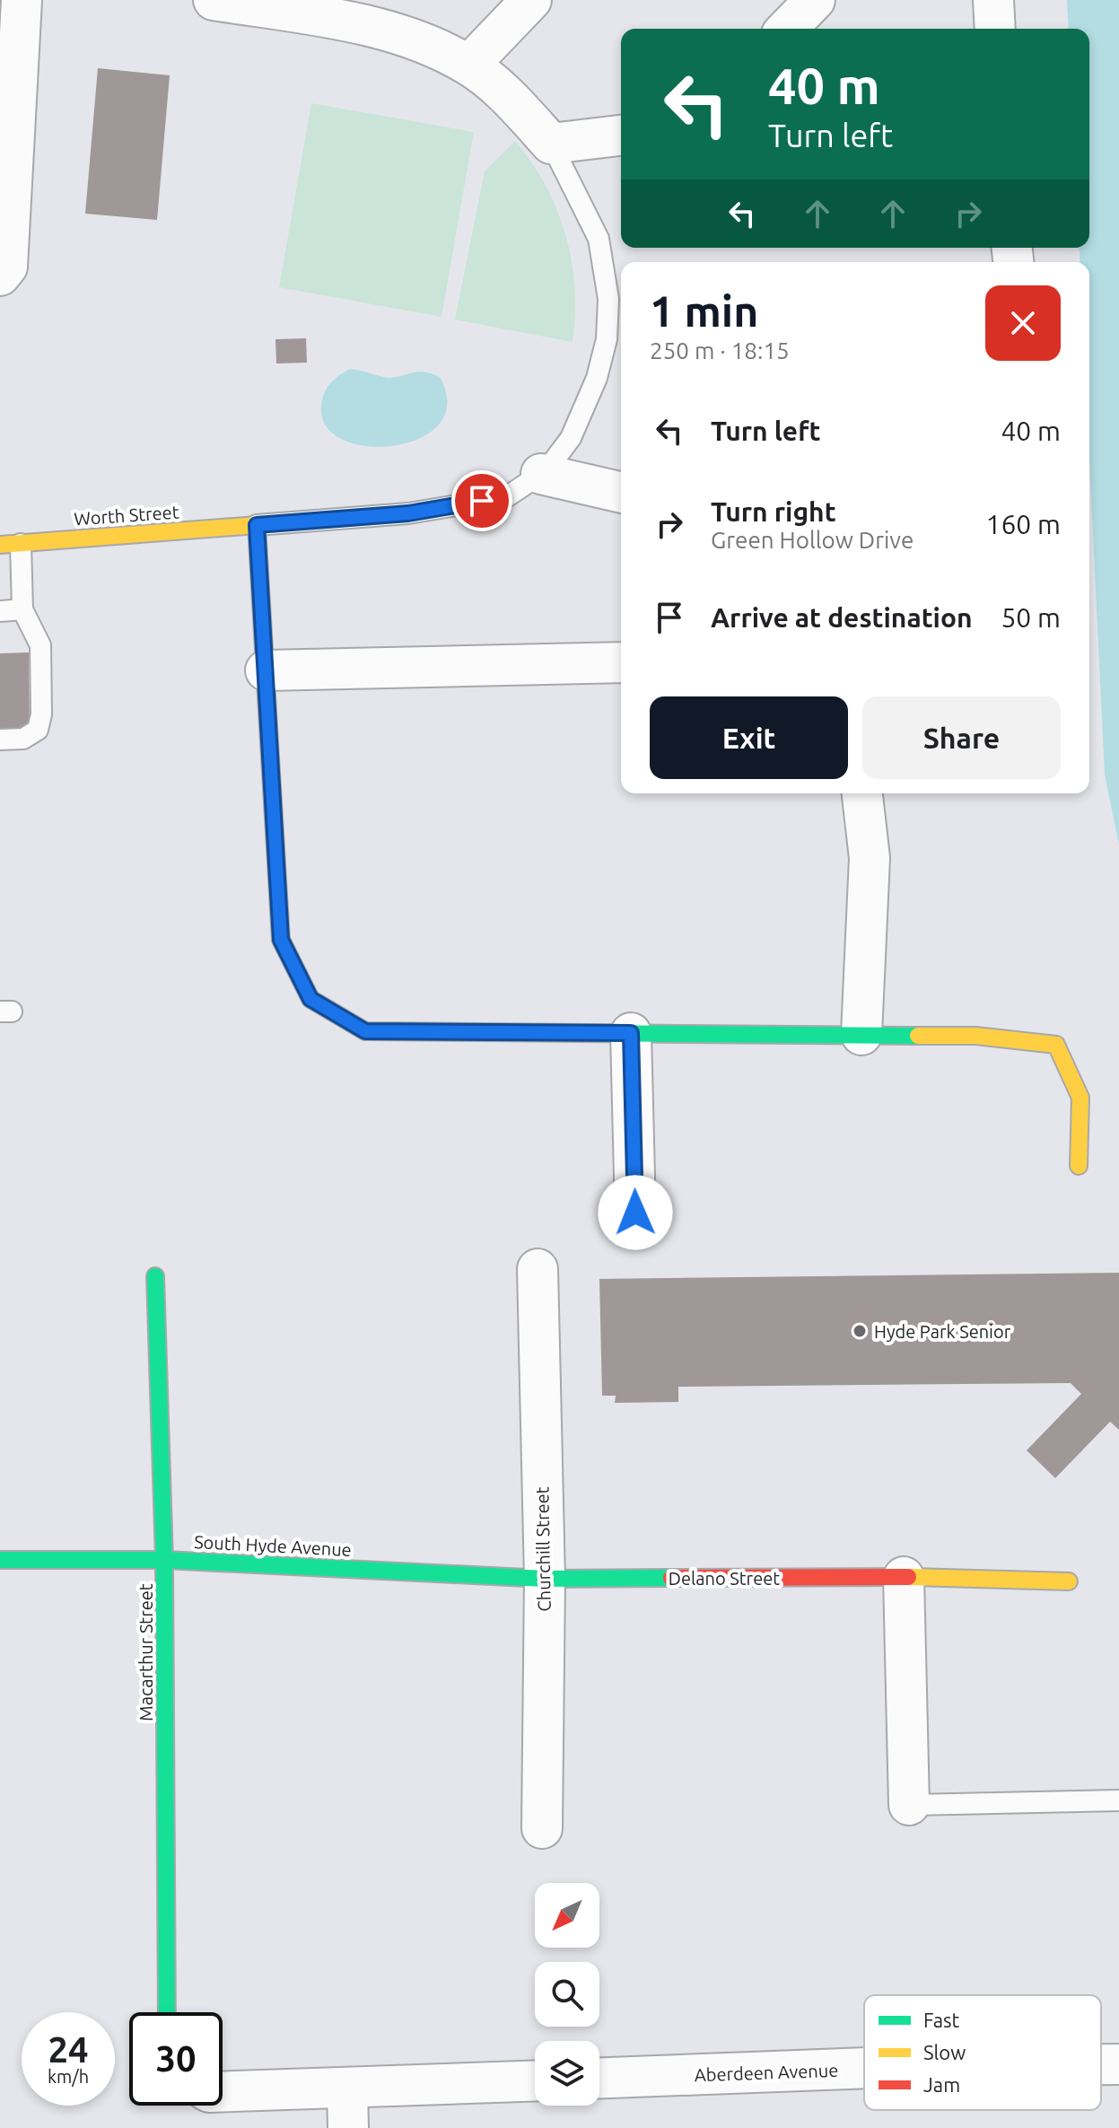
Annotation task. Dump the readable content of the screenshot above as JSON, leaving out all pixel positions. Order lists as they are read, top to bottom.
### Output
{
  "streets": {
    "street": [
      "Worth Street",
      "South Hyde Avenue",
      "Churchill Street",
      "Delano Street",
      "Macarthur Street",
      "Aberdeen Avenue"
    ]
  },
  "crossings": [
    ["South Hyde Avenue", "Churchill Street"],
    ["South Hyde Avenue", "Delano Street"],
    ["South Hyde Avenue", "Macarthur Street"],
    ["Churchill Street", "Delano Street"]
  ],
  "places": ["Hyde Park Senior"],
  "legend": ["Fast", "Slow", "Jam"],
  "north": "bottom left",
  "page": {
    "turn": ["40 m", "Turn left"],
    "heading": ["1 min", "250 m · 18:15"],
    "list": [
      {
        "name": "Turn left",
        "value": "40 m"
      },
      {
        "name": "Turn right",
        "note": "Green Hollow Drive",
        "value": "160 m"
      },
      {
        "name": "Arrive at destination",
        "value": "50 m"
      }
    ],
    "buttons": ["Exit", "Share"],
    "speed": "24 km/h",
    "limit": "30"
  }
}
